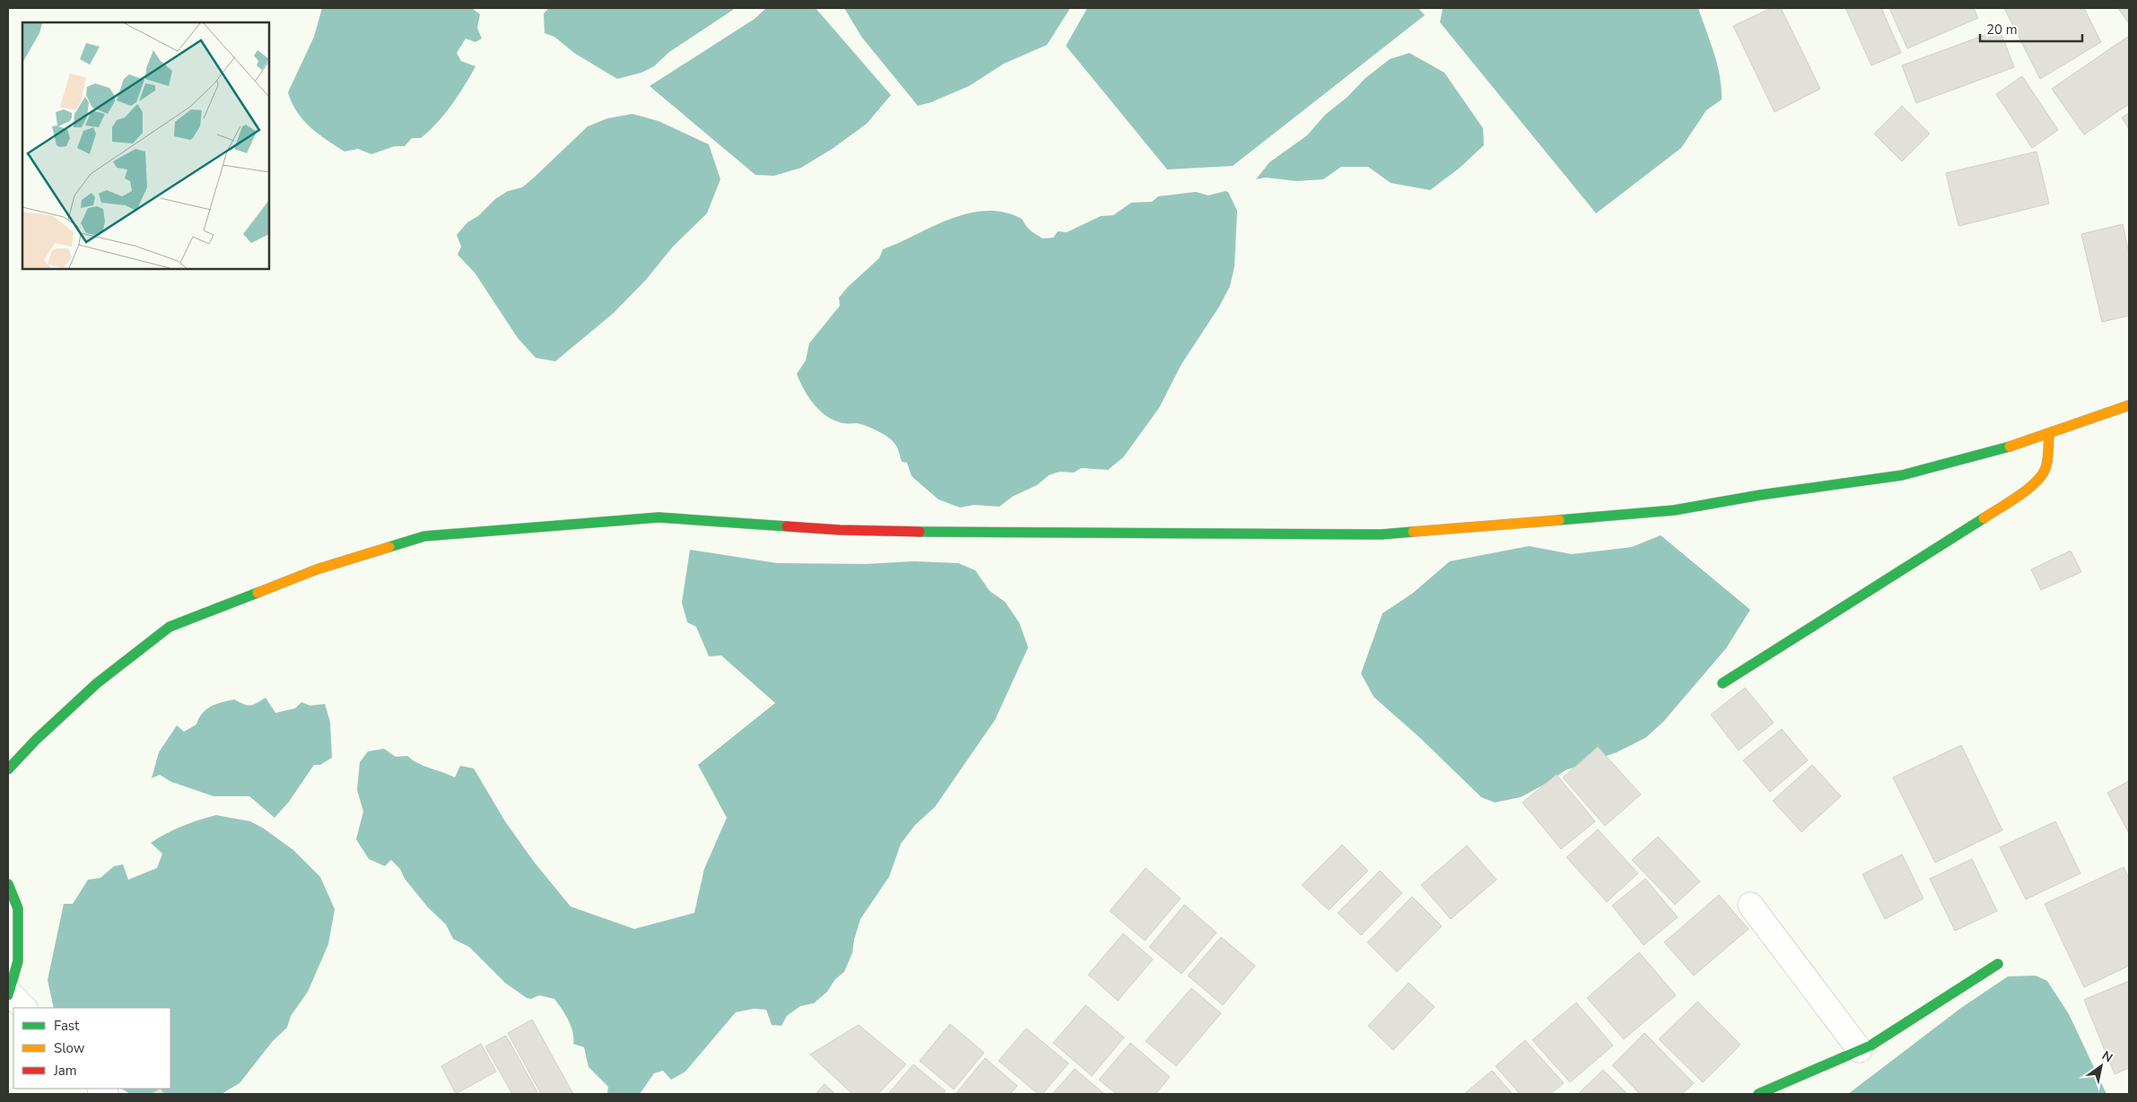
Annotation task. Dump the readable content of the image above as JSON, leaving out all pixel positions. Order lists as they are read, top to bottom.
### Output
{
  "legend": ["Fast", "Slow", "Jam"],
  "scale_bar": "20 m",
  "north": "top right"
}
